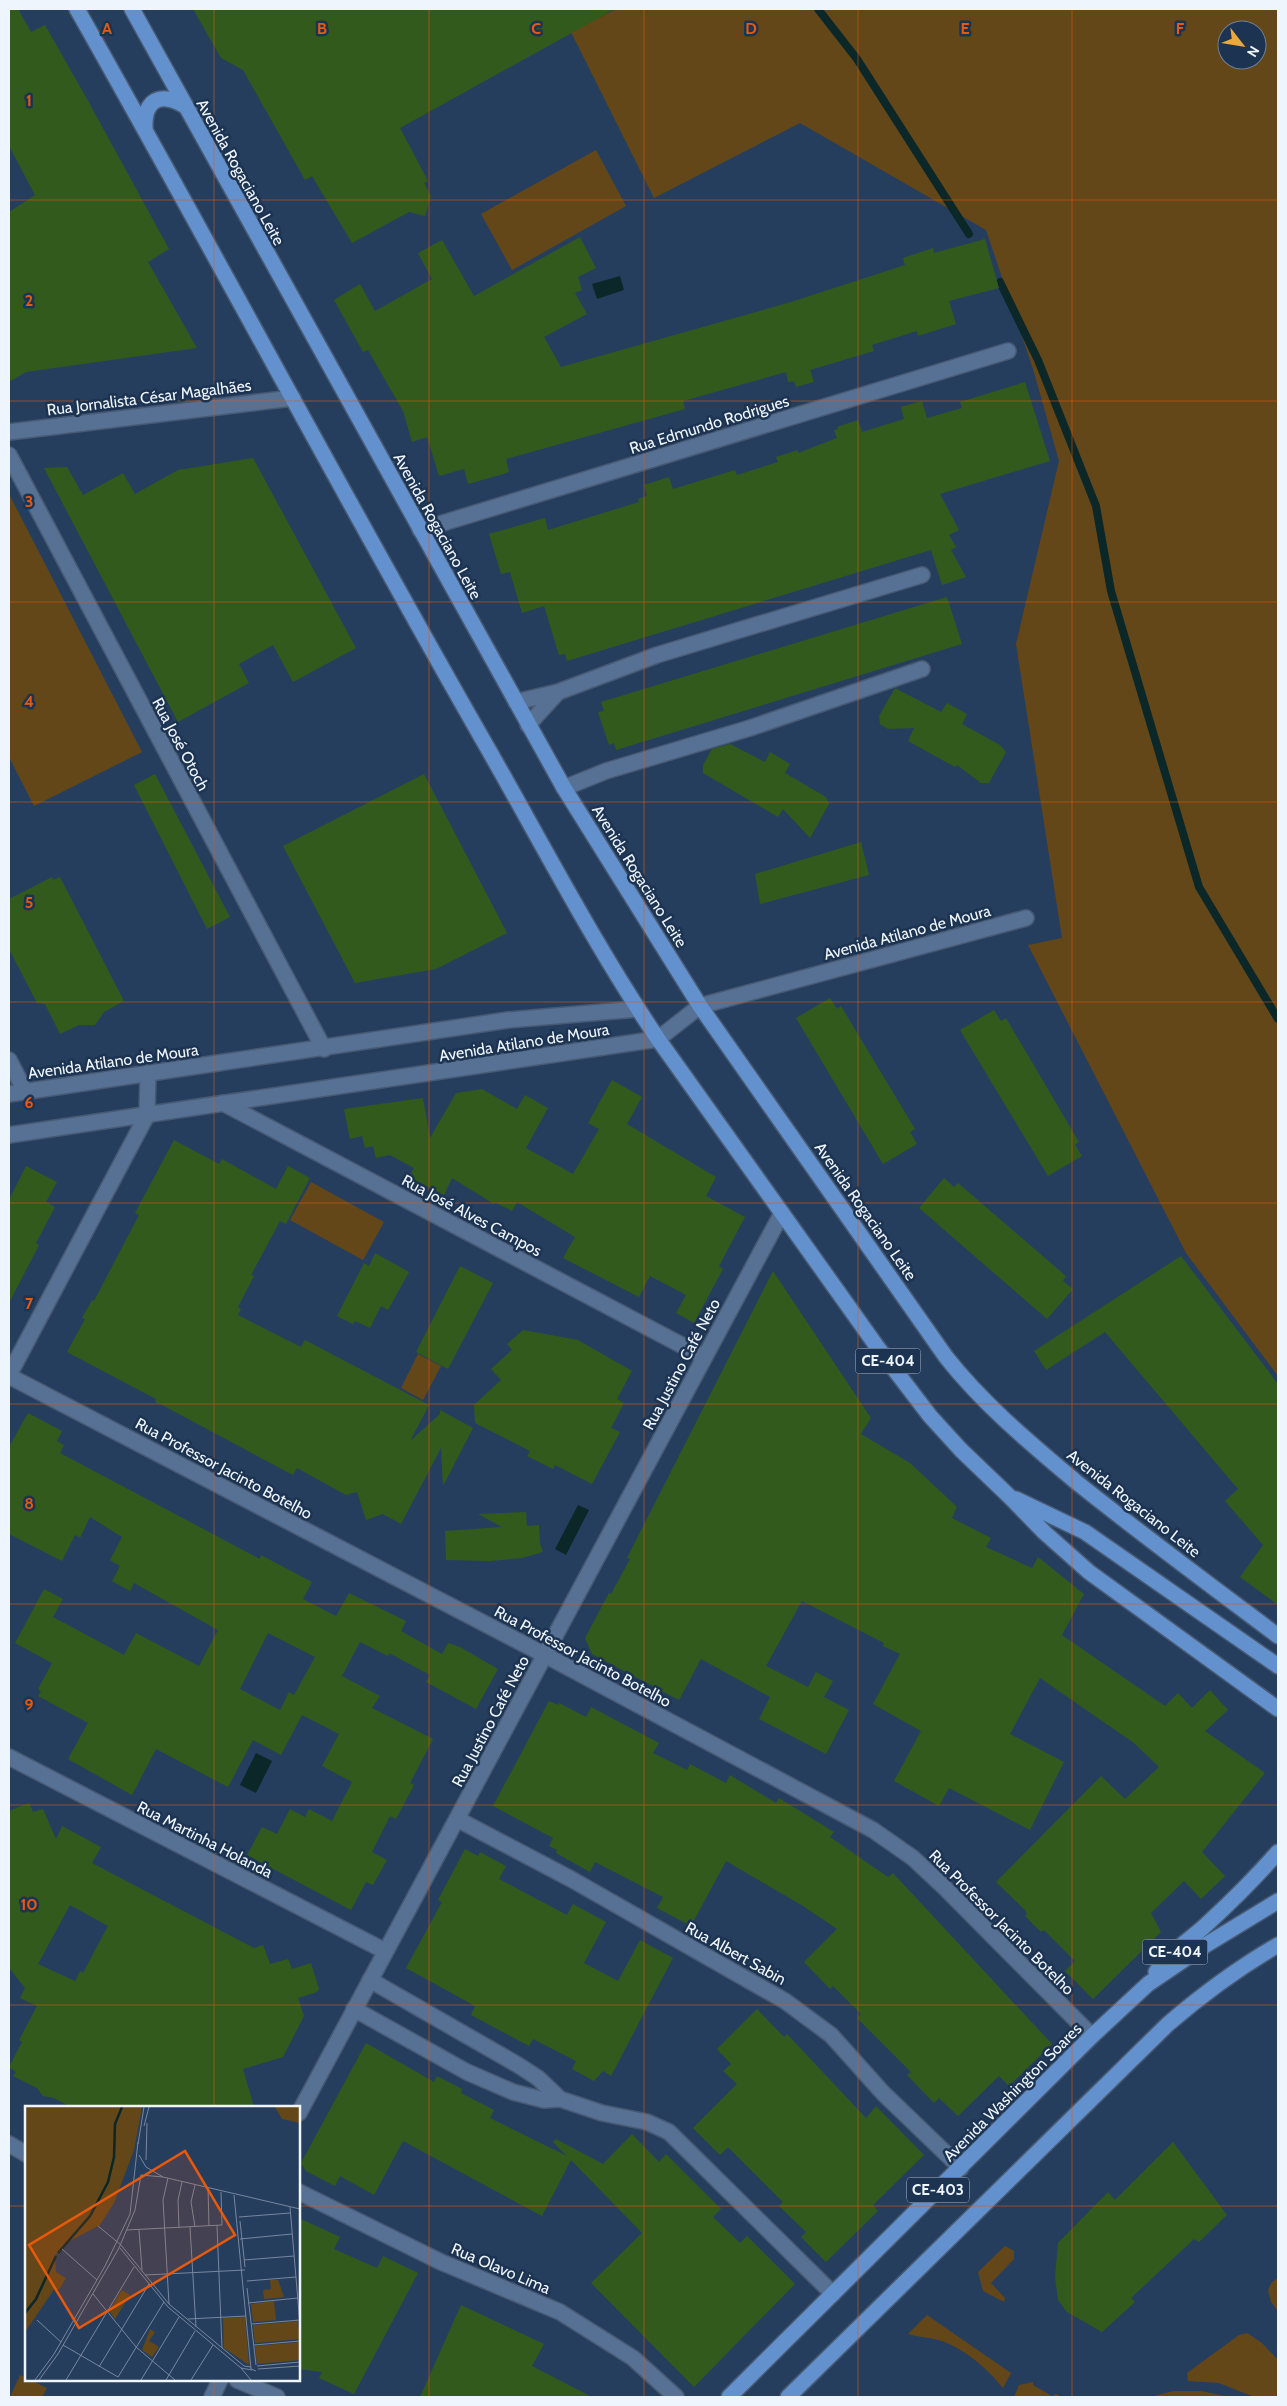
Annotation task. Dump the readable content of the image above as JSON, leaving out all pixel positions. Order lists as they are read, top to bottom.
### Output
{
  "streets": {
    "main road": [
      "Avenida Rogaciano Leite",
      "CE-404",
      "Avenida Washington Soares",
      "CE-403"
    ],
    "street": [
      "Rua Jornalista César Magalhães",
      "Rua Edmundo Rodrigues",
      "Rua José Otoch",
      "Avenida Atilano de Moura",
      "Rua José Alves Campos",
      "Rua Justino Café Neto",
      "Rua Professor Jacinto Botelho",
      "Rua Martinha Holanda",
      "Rua Albert Sabin",
      "Rua Olavo Lima"
    ]
  },
  "crossings": [
    ["Avenida Rogaciano Leite", "Rua Edmundo Rodrigues"],
    ["Avenida Rogaciano Leite", "Avenida Atilano de Moura"],
    ["Rua José Otoch", "Avenida Atilano de Moura"],
    ["Avenida Atilano de Moura", "Rua José Alves Campos"],
    ["Rua José Alves Campos", "Rua Justino Café Neto"],
    ["CE-404", "Rua Justino Café Neto"],
    ["CE-404", "Avenida Washington Soares"],
    ["Rua Justino Café Neto", "Rua Professor Jacinto Botelho"],
    ["Rua Justino Café Neto", "Rua Martinha Holanda"],
    ["Rua Justino Café Neto", "Rua Albert Sabin"],
    ["Rua Professor Jacinto Botelho", "Avenida Washington Soares"],
    ["Rua Albert Sabin", "Avenida Washington Soares"]
  ],
  "north": "bottom right",
  "grid": {
    "columns": [
      "A",
      "B",
      "C",
      "D",
      "E",
      "F"
    ],
    "rows": [
      "1",
      "2",
      "3",
      "4",
      "5",
      "6",
      "7",
      "8",
      "9",
      "10"
    ]
  }
}
